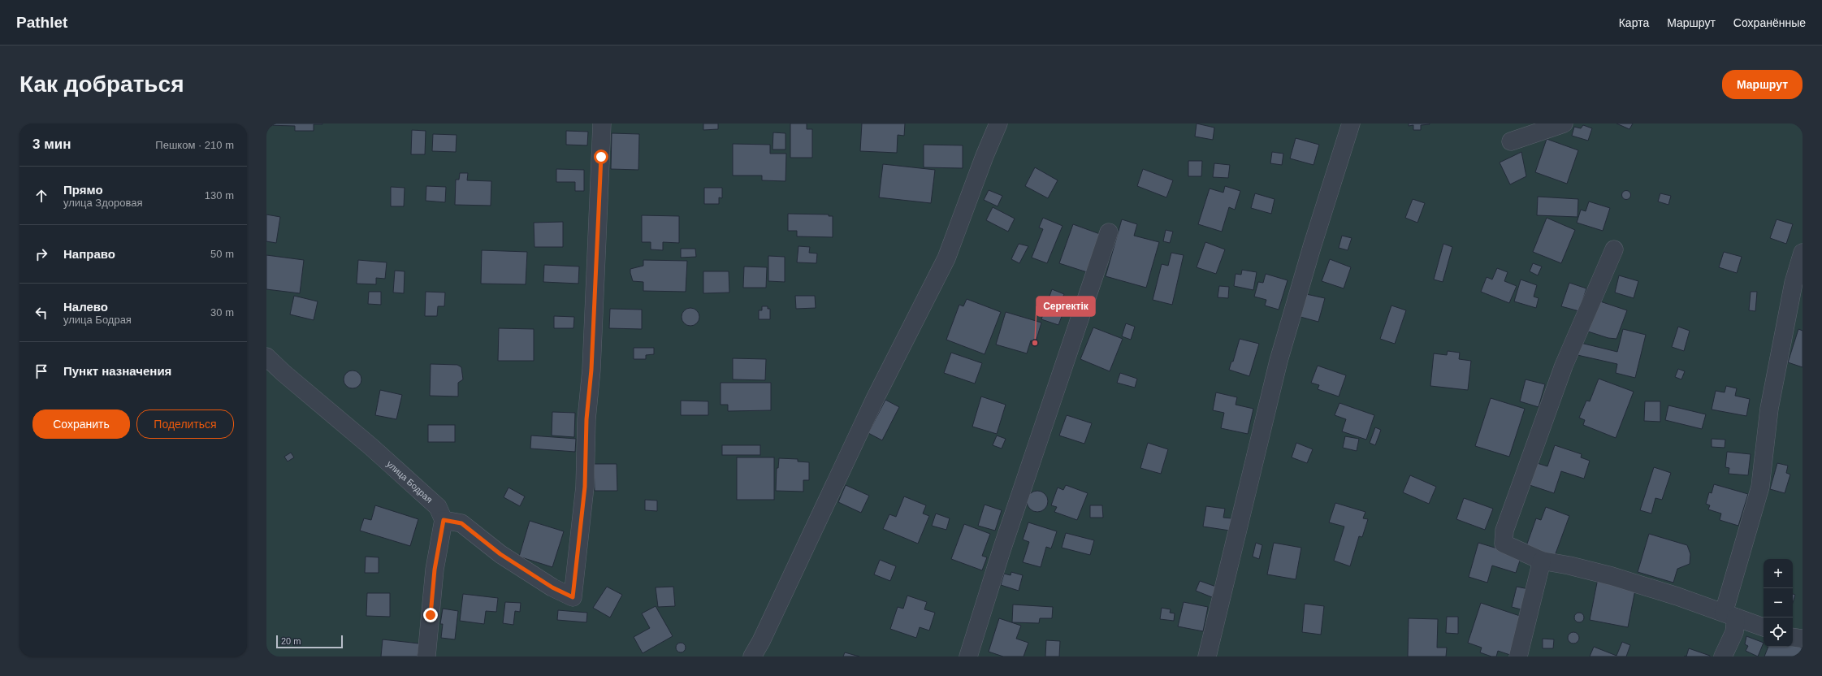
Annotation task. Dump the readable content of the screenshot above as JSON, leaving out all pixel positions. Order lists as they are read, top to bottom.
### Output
{
  "streets": {
    "street": ["улица Бодрая"]
  },
  "places": ["Сергектік"],
  "scale_bar": "20 m",
  "page": {
    "header": "Pathlet",
    "nav": ["Карта", "Маршрут", "Сохранённые"],
    "buttons": [
      "Маршрут",
      ["Сохранить", "Поделиться"]
    ],
    "title": "Как добраться",
    "heading": ["3 мин", "Пешком · 210 m"],
    "list": [
      ["Прямо", "улица Здоровая", "130 m"],
      ["Направо", "50 m"],
      ["Налево", "улица Бодрая", "30 m"],
      "Пункт назначения"
    ],
    "map_buttons": ["+", "−"],
    "scale": "20 m"
  }
}
